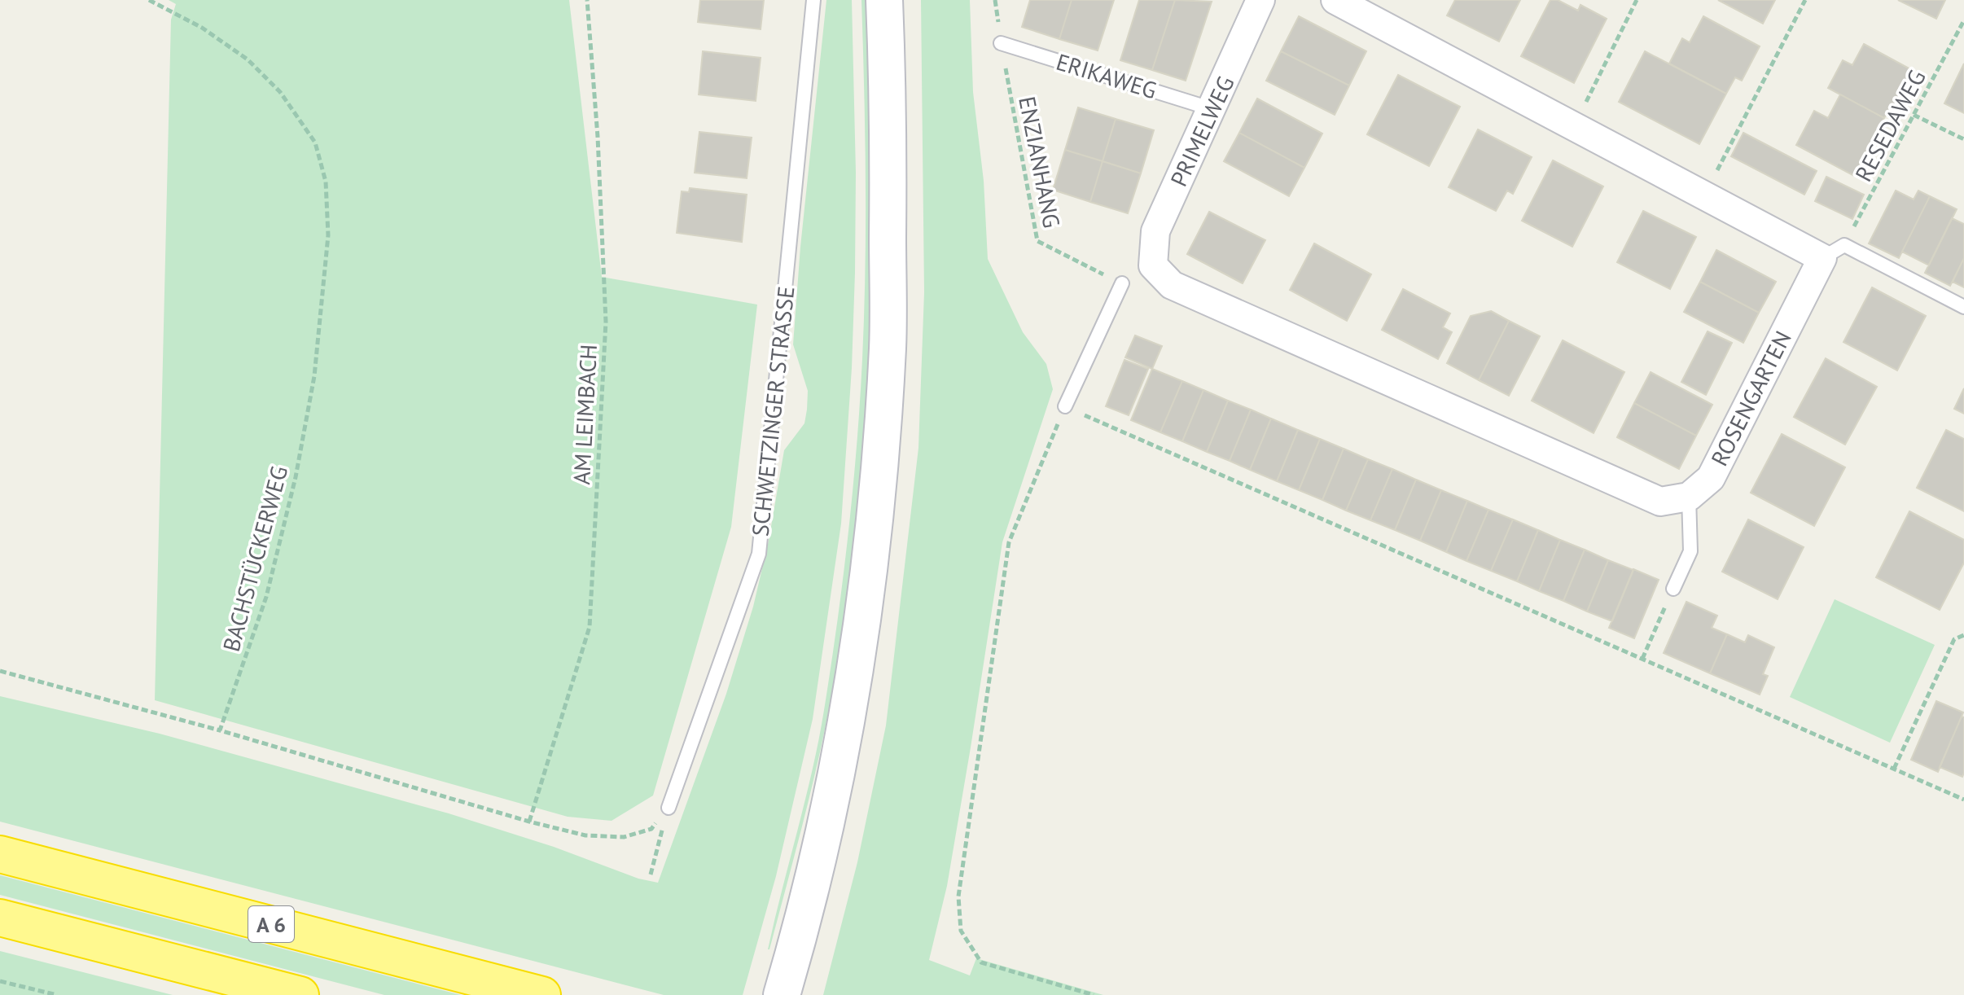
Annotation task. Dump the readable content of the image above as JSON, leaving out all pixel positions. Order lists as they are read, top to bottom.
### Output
{
  "streets": {
    "highway": ["A 6"],
    "street": ["PRIMELWEG", "ROSENGARTEN"],
    "lane": ["ERIKAWEG", "SCHWETZINGER STRASSE"],
    "path": [
      "RESEDAWEG",
      "ENZIANHANG",
      "AM LEIMBACH",
      "BACHSTÜCKERWEG"
    ]
  },
  "crossings": [
    ["ERIKAWEG", "PRIMELWEG"],
    ["ERIKAWEG", "ENZIANHANG"],
    ["RESEDAWEG", "ROSENGARTEN"],
    ["PRIMELWEG", "ROSENGARTEN"]
  ]
}
